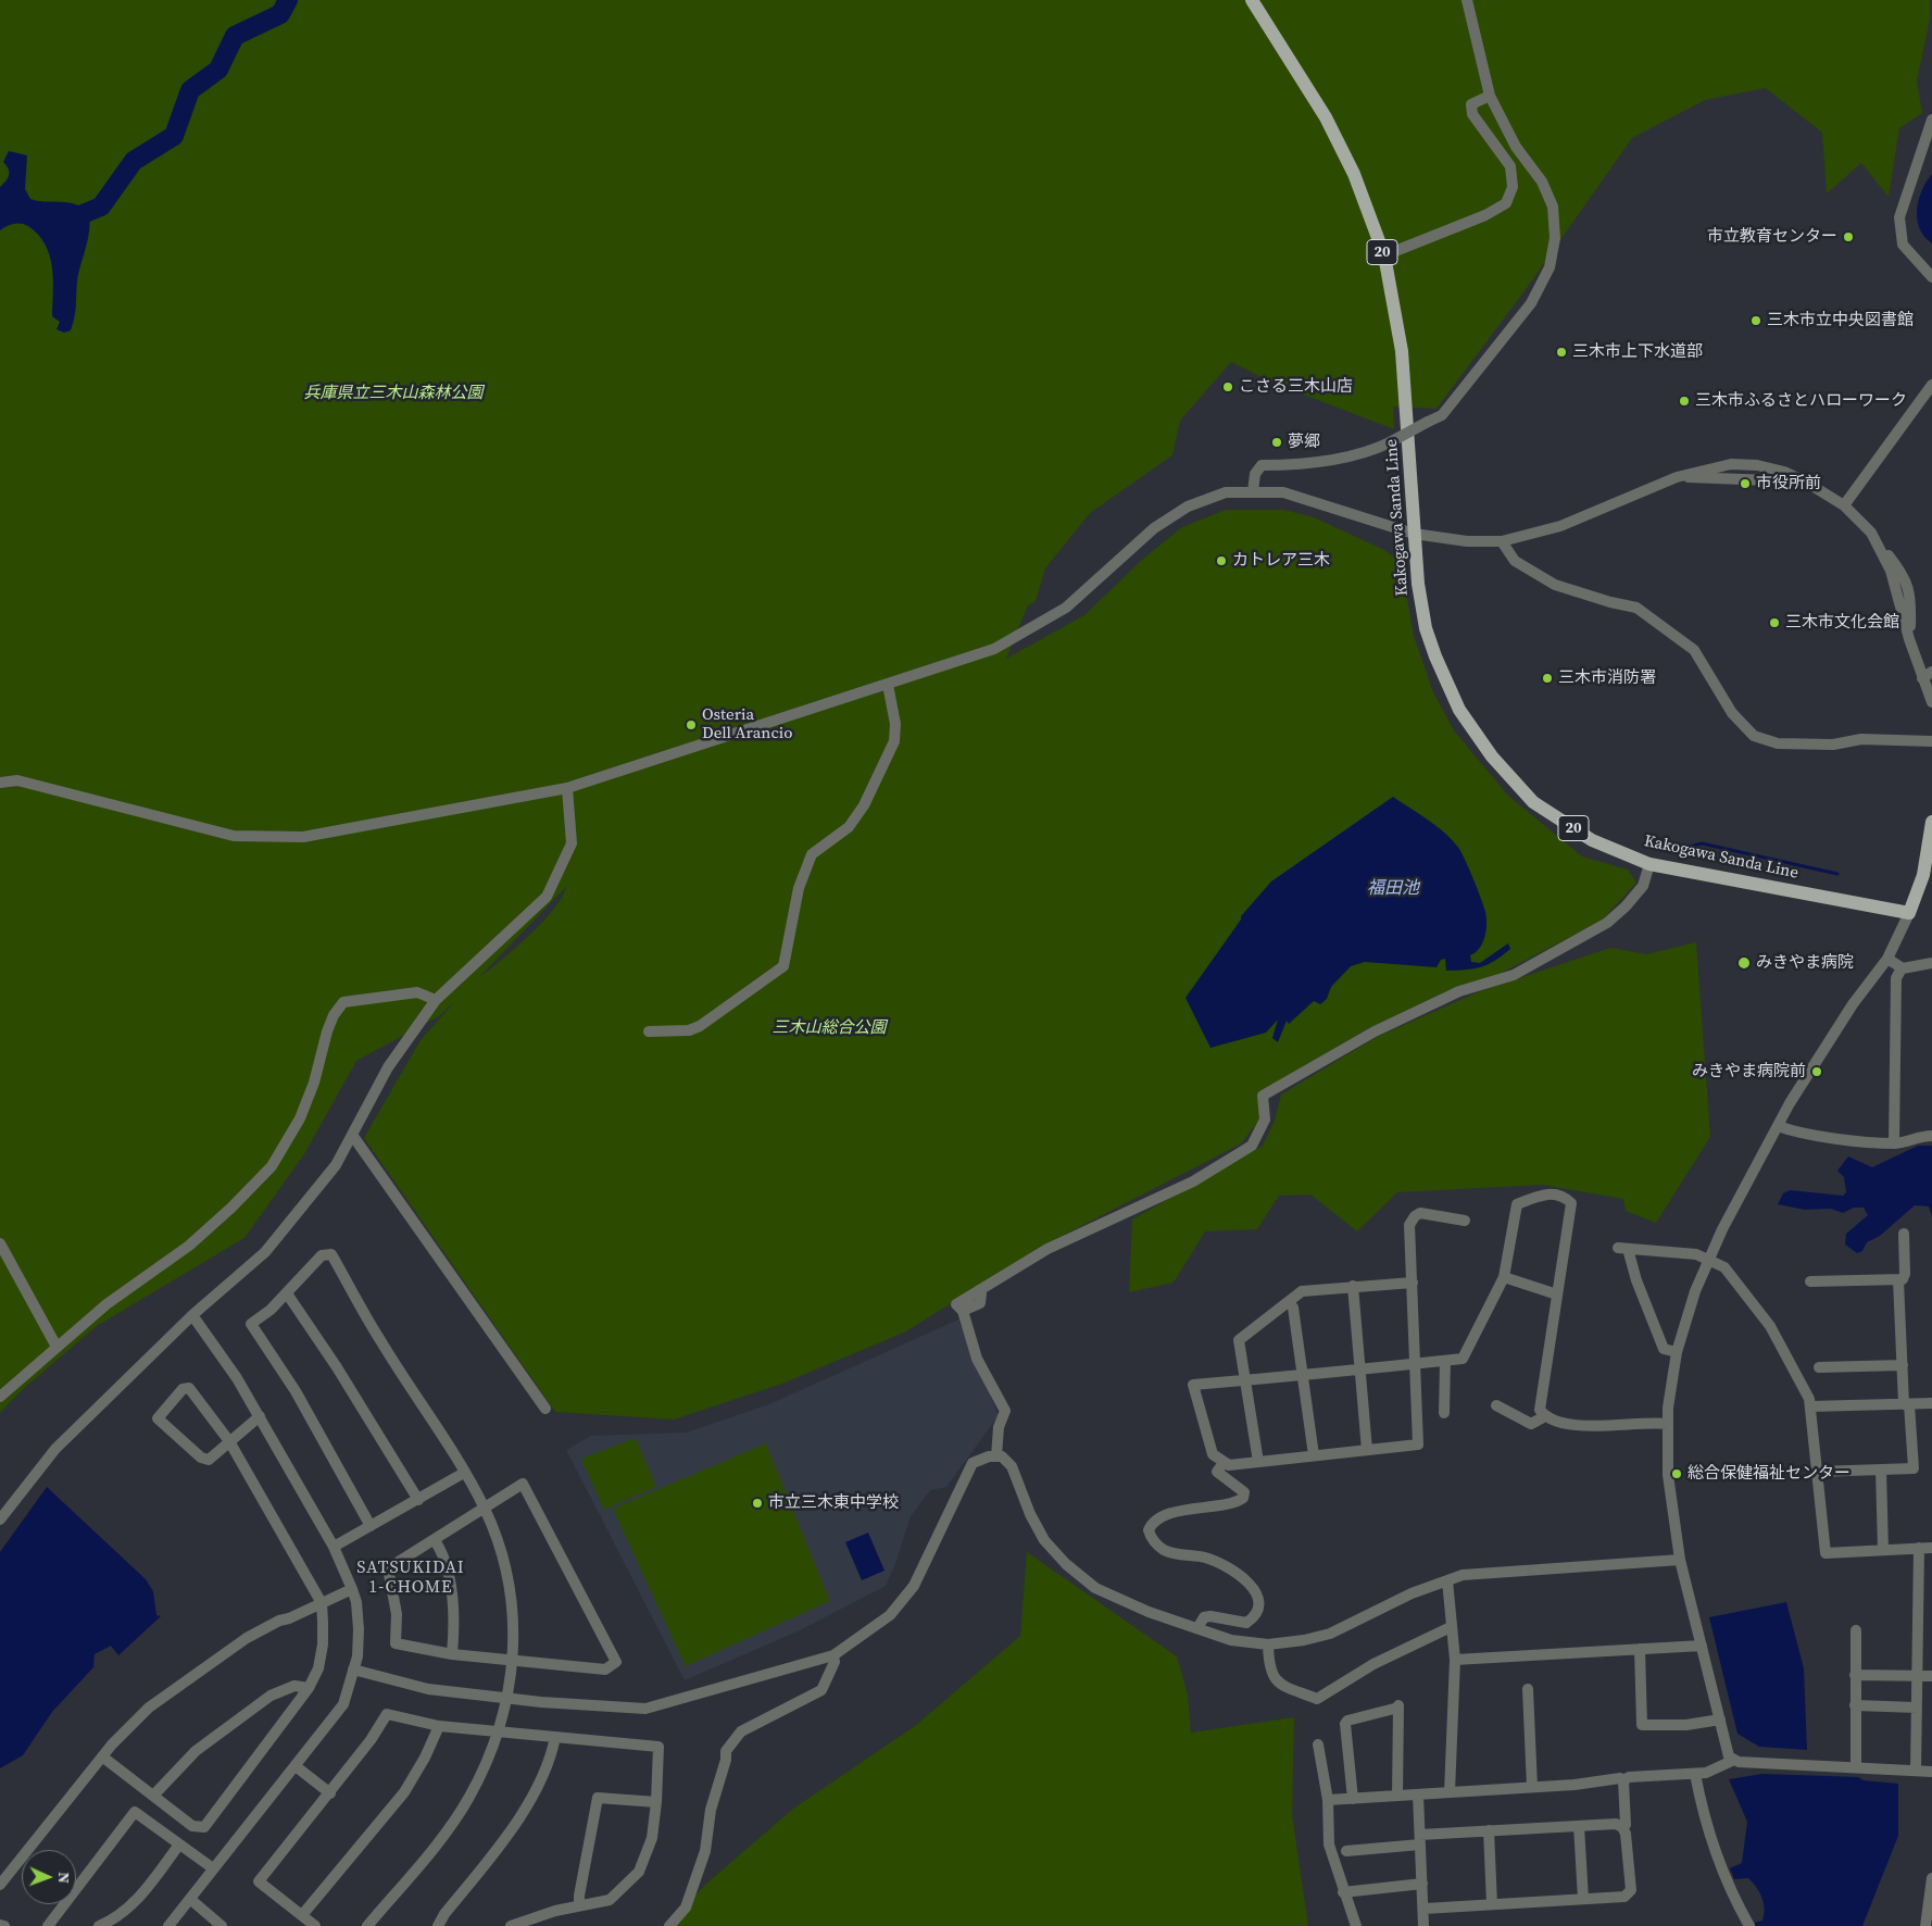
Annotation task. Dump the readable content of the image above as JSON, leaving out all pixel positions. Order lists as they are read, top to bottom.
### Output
{
  "streets": {
    "main road": ["20", "Kakogawa Sanda Line"]
  },
  "districts": ["SATSUKIDAI 1-CHOME"],
  "water": ["福田池"],
  "parks": ["兵庫県立三木山森林公園", "三木山総合公園"],
  "places": [
    "市立教育センター",
    "三木市立中央図書館",
    "三木市上下水道部",
    "こさる三木山店",
    "三木市ふるさとハローワーク",
    "夢郷",
    "市役所前",
    "カトレア三木",
    "三木市文化会館",
    "三木市消防署",
    "Osteria Dell Arancio",
    "みきやま病院",
    "みきやま病院前",
    "総合保健福祉センター",
    "市立三木東中学校"
  ],
  "north": "right"
}
